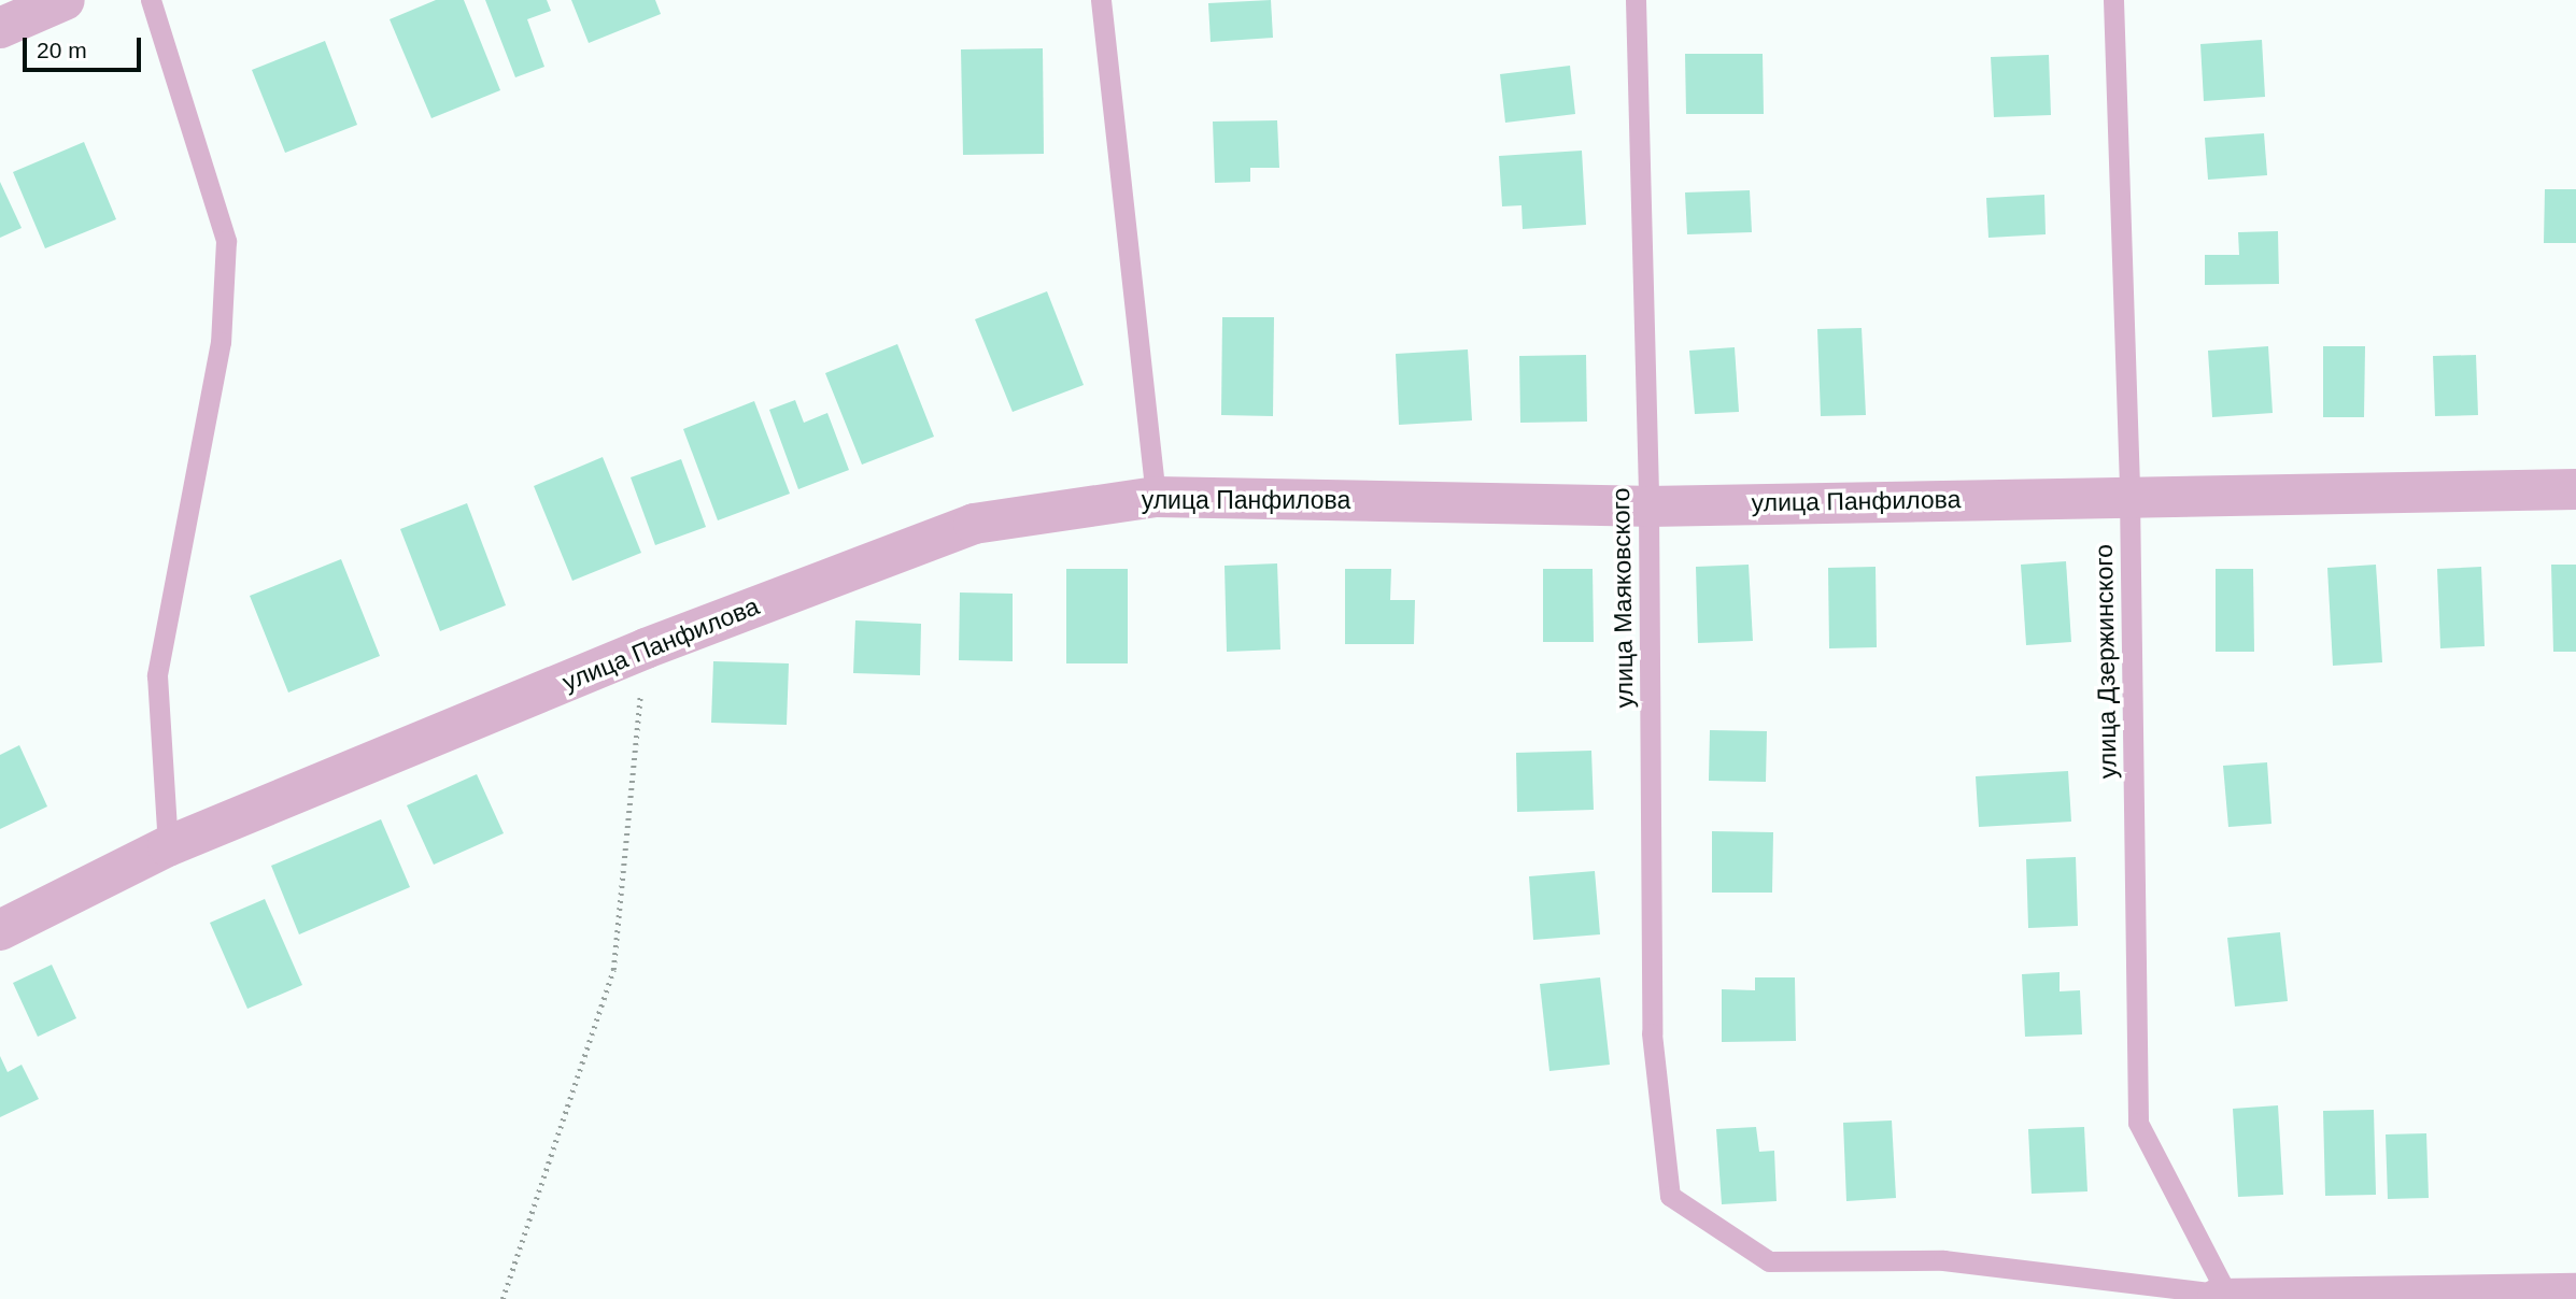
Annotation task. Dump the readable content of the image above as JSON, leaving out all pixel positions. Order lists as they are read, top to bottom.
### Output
{
  "streets": {
    "street": ["улица Панфилова"],
    "lane": ["улица Маяковского", "улица Дзержинского"]
  },
  "crossings": [
    ["улица Панфилова", "улица Маяковского"],
    ["улица Панфилова", "улица Дзержинского"],
    ["улица Маяковского", "улица Дзержинского"]
  ],
  "scale_bar": "20 m"
}
